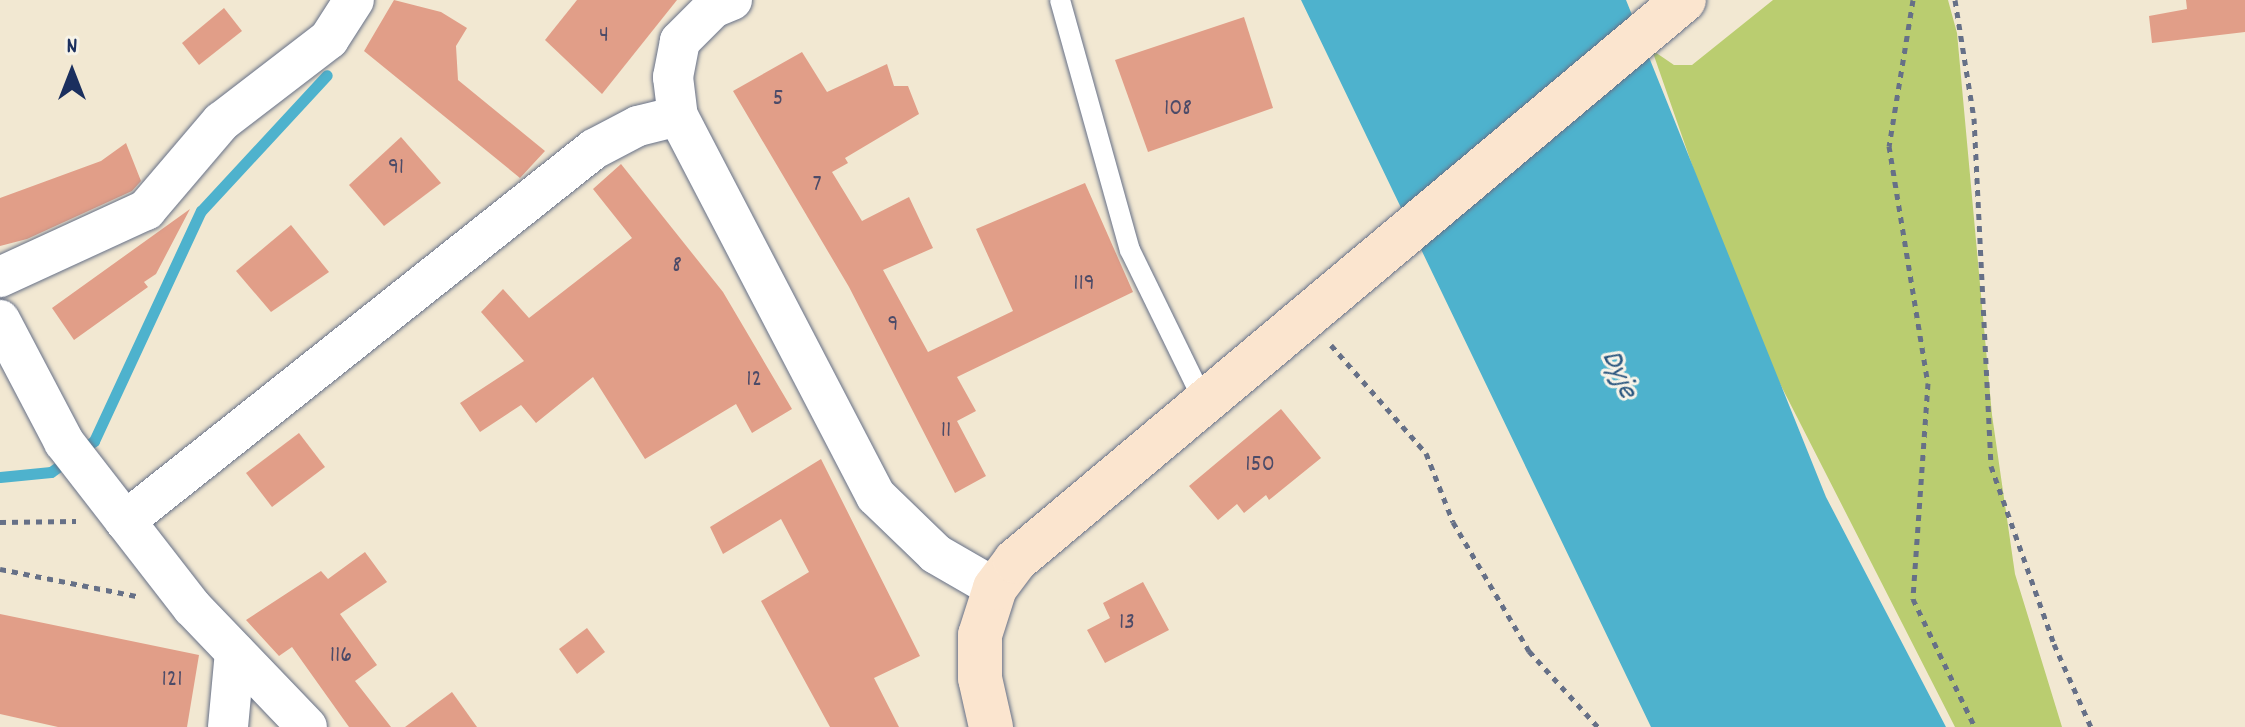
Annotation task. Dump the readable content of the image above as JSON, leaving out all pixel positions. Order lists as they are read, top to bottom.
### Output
{
  "water": ["Dyje"],
  "house_numbers": [
    "4",
    "5",
    "108",
    "91",
    "7",
    "8",
    "119",
    "9",
    "12",
    "11",
    "150",
    "13",
    "116",
    "121"
  ],
  "north": "top"
}
